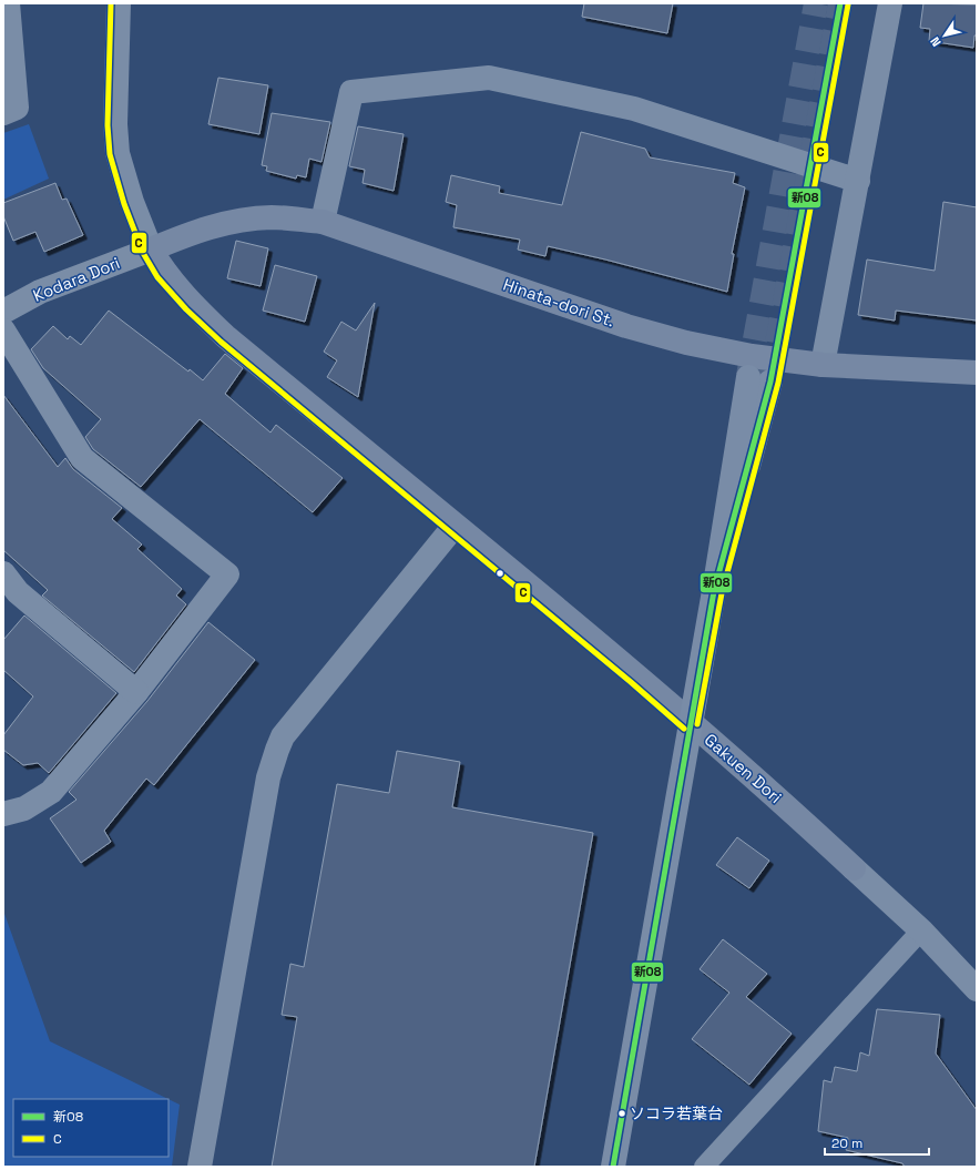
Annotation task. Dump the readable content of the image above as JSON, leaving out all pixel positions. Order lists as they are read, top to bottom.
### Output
{
  "streets": {
    "street": ["Kodara Dori", "Hinata-dori St.", "Gakuen Dori"]
  },
  "crossings": [
    ["Kodara Dori", "Hinata-dori St."],
    ["Kodara Dori", "Gakuen Dori"],
    ["Hinata-dori St.", "Gakuen Dori"]
  ],
  "places": ["ソコラ若葉台"],
  "lines": ["transit line 新08", "transit line C"],
  "legend": ["新08", "C"],
  "scale_bar": "20 m",
  "north": "bottom left"
}
